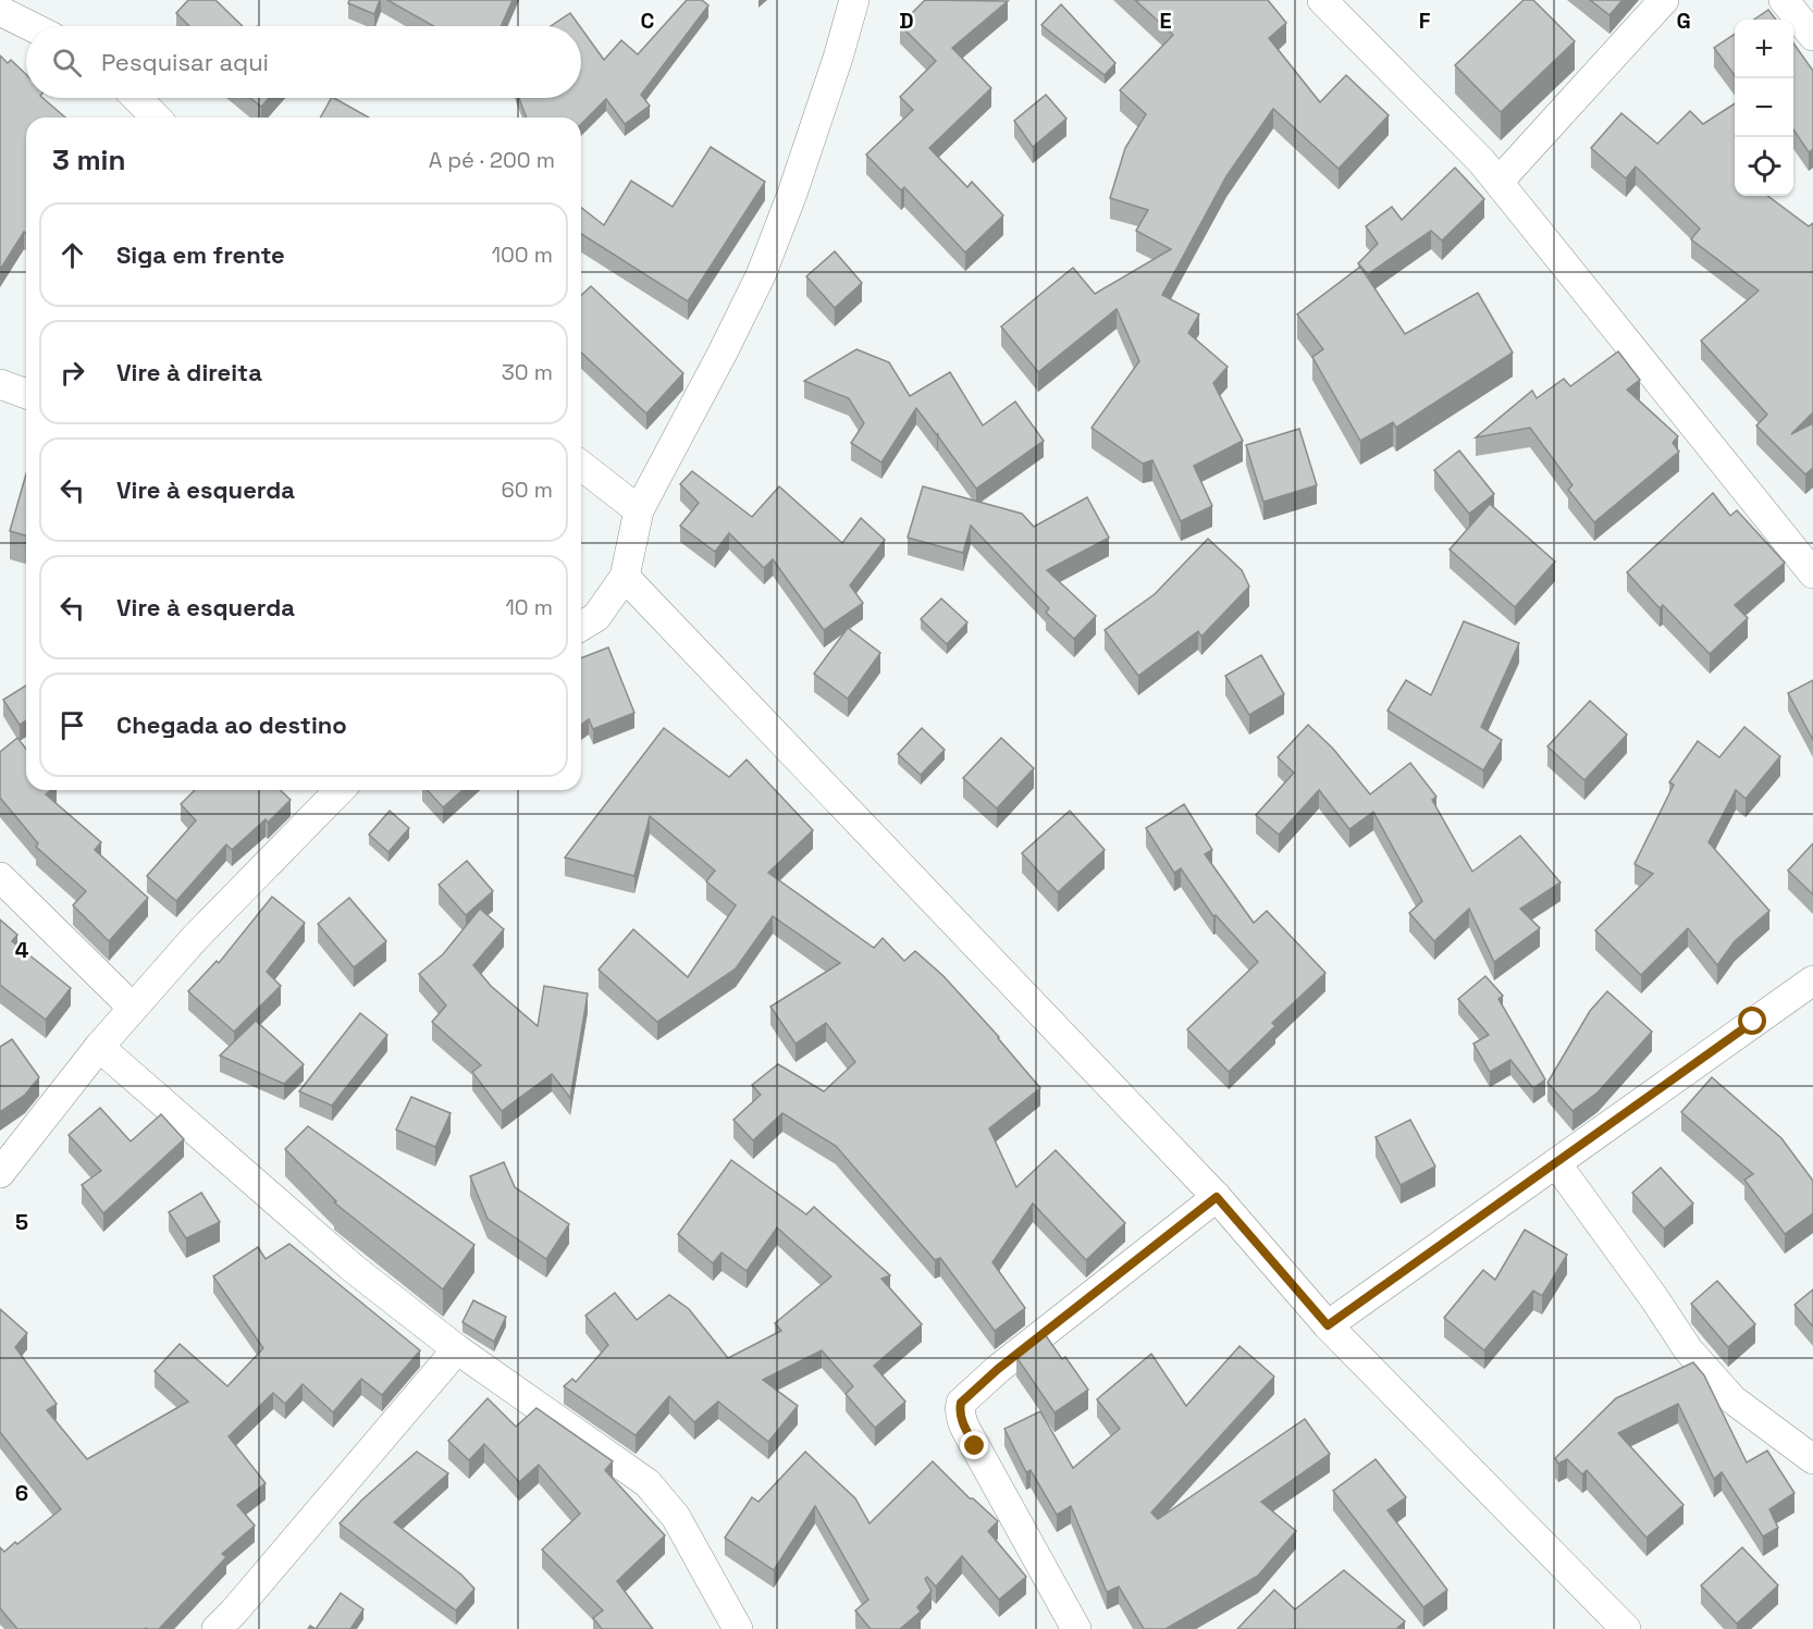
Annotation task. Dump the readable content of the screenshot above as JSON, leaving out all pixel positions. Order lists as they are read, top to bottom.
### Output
{
  "page": {
    "map_buttons": ["+", "−"],
    "search": "Pesquisar aqui",
    "heading": ["3 min", "A pé · 200 m"],
    "list": [
      ["Siga em frente", "100 m"],
      ["Vire à direita", "30 m"],
      ["Vire à esquerda", "60 m"],
      ["Vire à esquerda", "10 m"],
      "Chegada ao destino"
    ]
  },
  "grid": {
    "columns": [
      "C",
      "D",
      "E",
      "F",
      "G"
    ],
    "rows": ["4", "5", "6"]
  }
}
